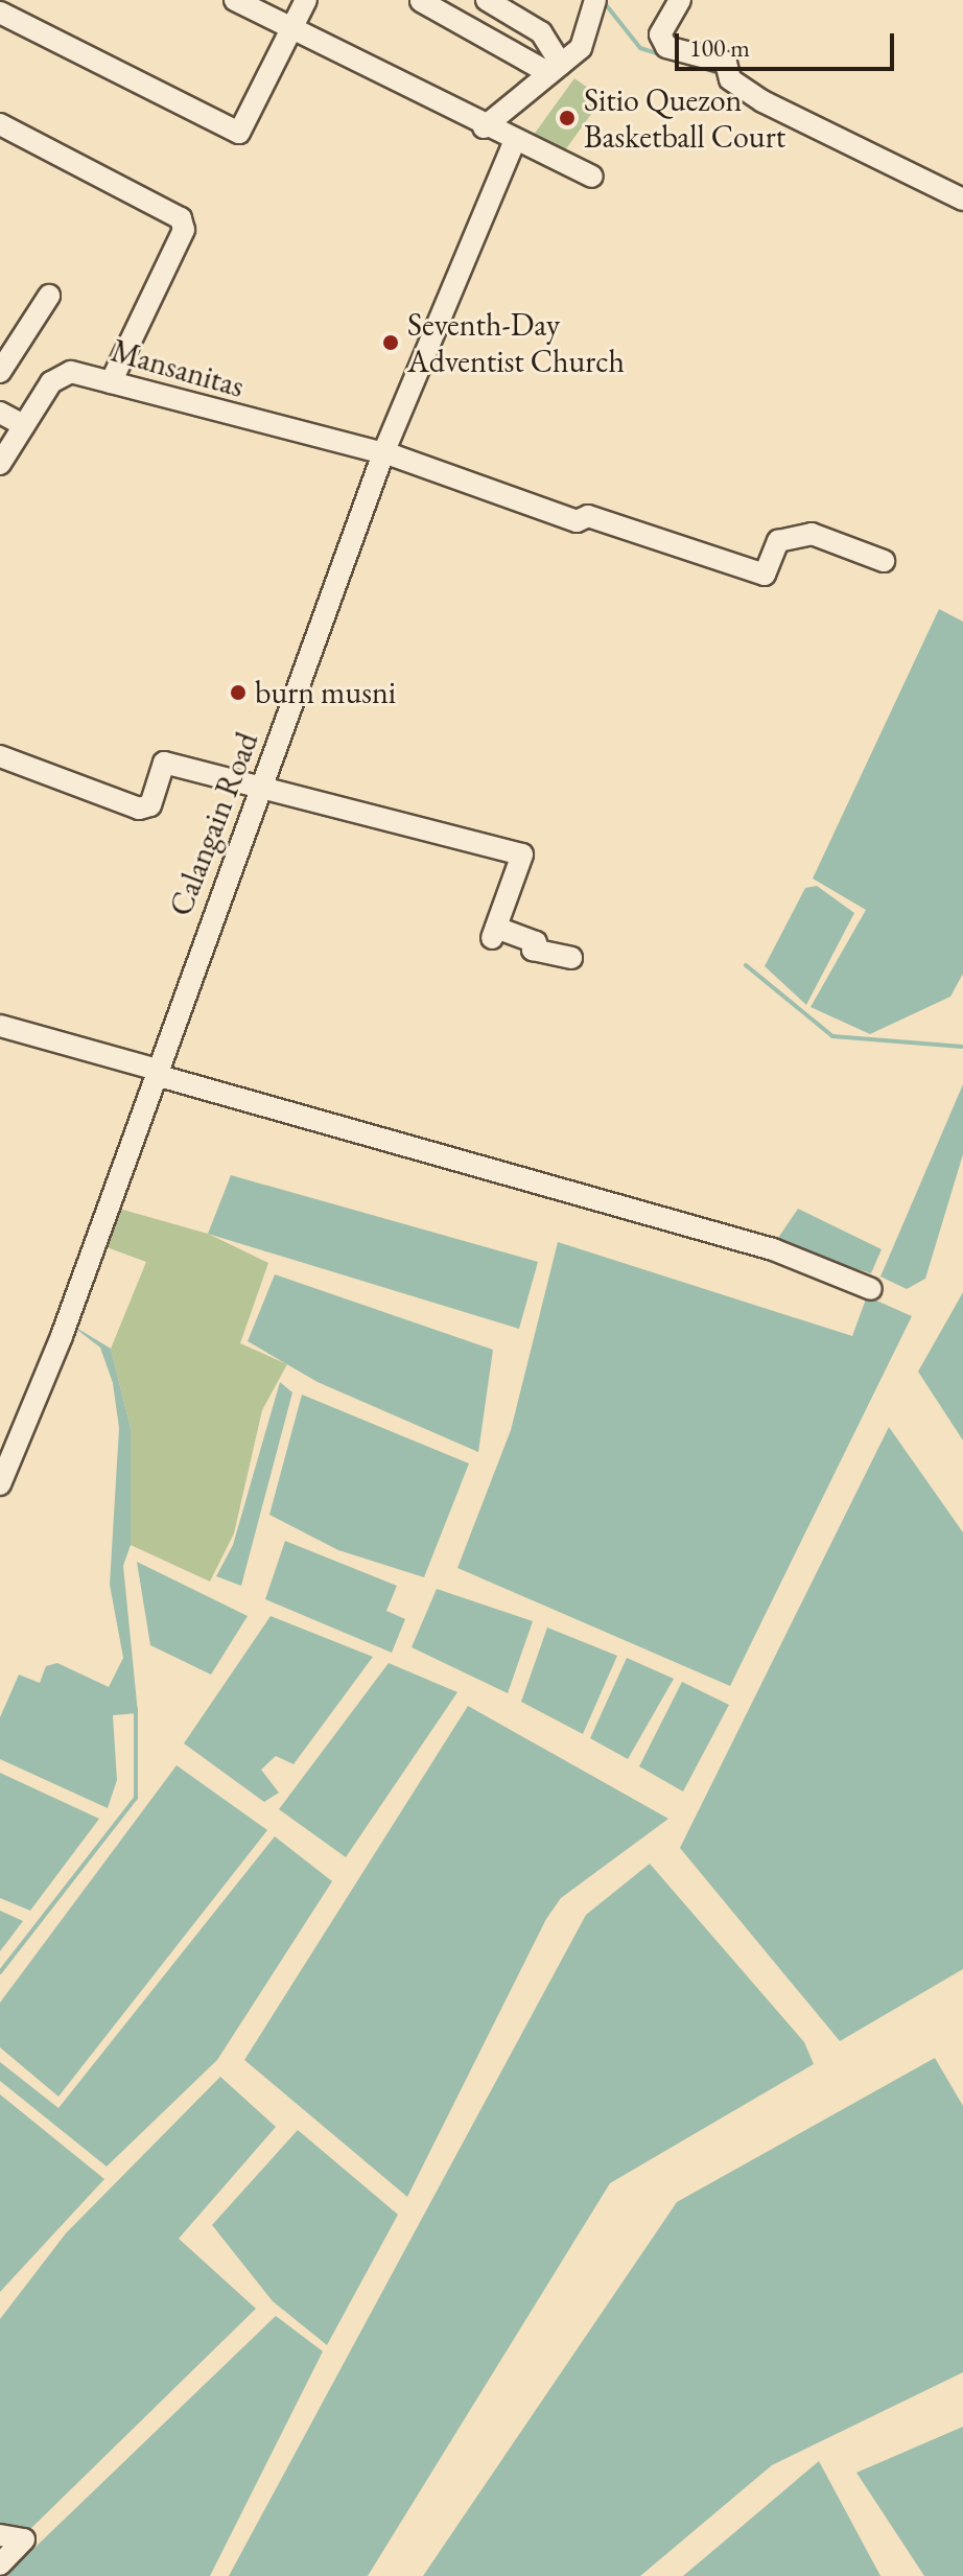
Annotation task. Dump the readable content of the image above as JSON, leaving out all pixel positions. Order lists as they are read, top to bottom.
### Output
{
  "streets": {
    "street": ["Mansanitas", "Calangain Road"]
  },
  "crossings": [
    ["Mansanitas", "Calangain Road"]
  ],
  "places": ["Sitio Quezon Basketball Court", "Seventh-Day Adventist Church", "burn musni"],
  "scale_bar": "100 m"
}
